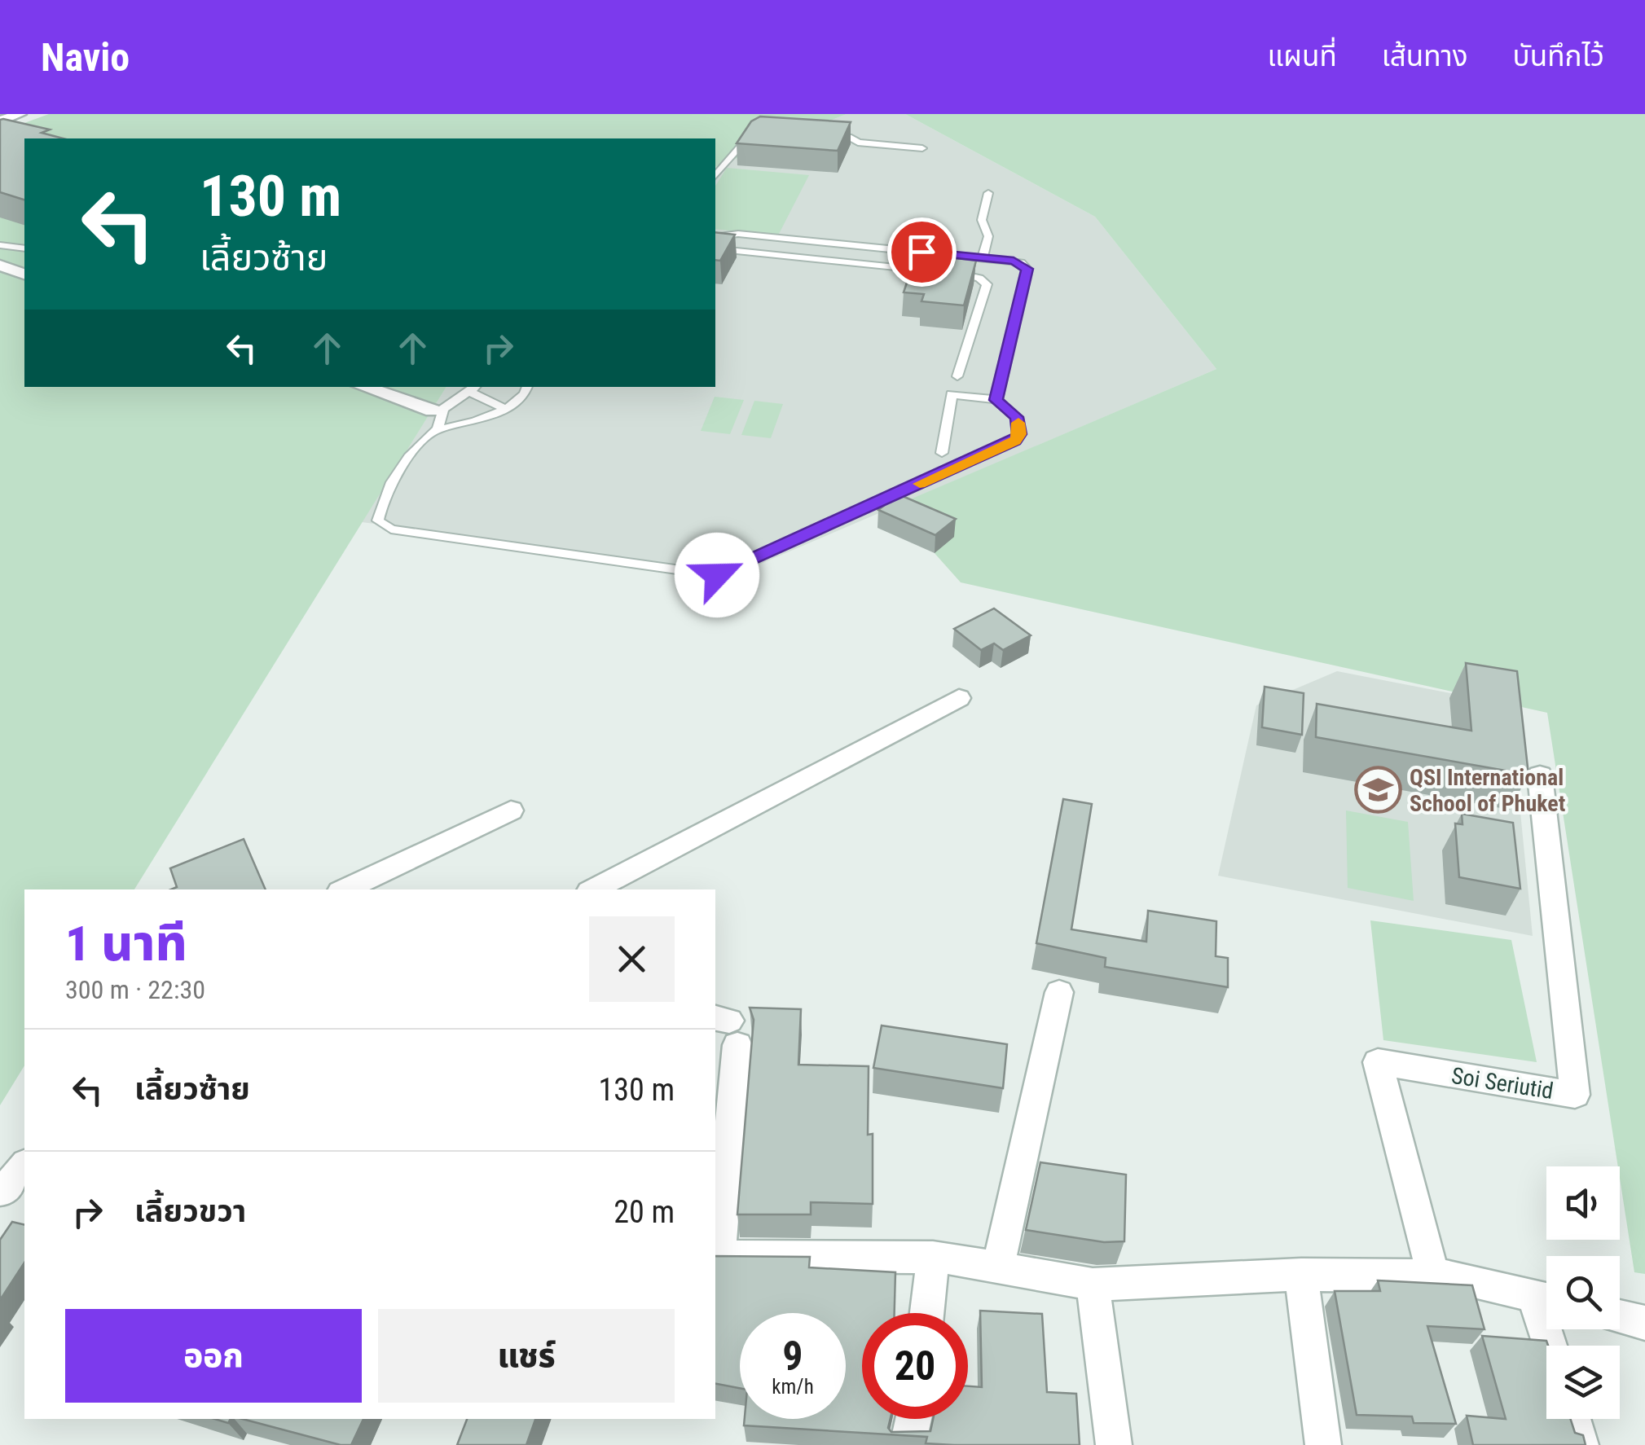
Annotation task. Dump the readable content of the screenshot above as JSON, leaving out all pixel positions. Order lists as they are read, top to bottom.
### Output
{
  "streets": {
    "street": ["Soi Seriutid"]
  },
  "places": {
    "school or university": ["QSI International School of Phuket"]
  },
  "page": {
    "header": "Navio",
    "nav": ["แผนที่", "เส้นทาง", "บันทึกไว้"],
    "turn": ["130 m", "เลี้ยวซ้าย"],
    "heading": ["1 นาที", "300 m · 22:30"],
    "list": [
      {
        "name": "เลี้ยวซ้าย",
        "value": "130 m"
      },
      {
        "name": "เลี้ยวขวา",
        "value": "20 m"
      }
    ],
    "buttons": ["ออก", "แชร์"],
    "speed": "9 km/h",
    "limit": "20"
  }
}
